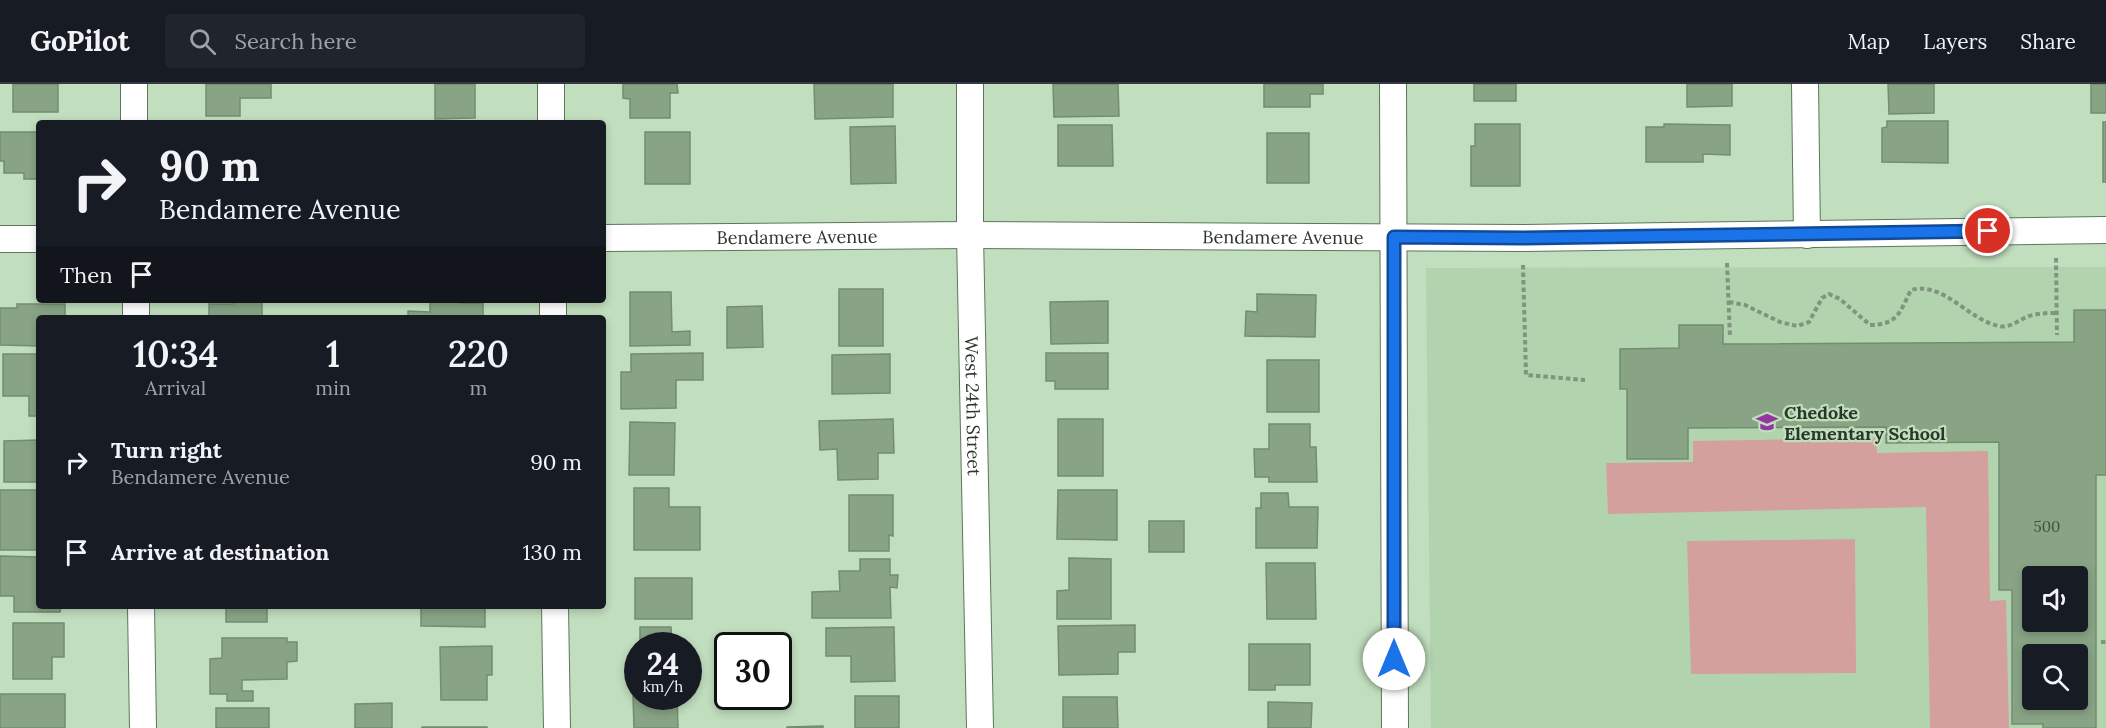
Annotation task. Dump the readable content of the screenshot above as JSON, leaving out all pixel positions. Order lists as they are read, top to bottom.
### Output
{
  "streets": {
    "street": ["Bendamere Avenue", "West 24th Street"]
  },
  "crossings": [
    ["Bendamere Avenue", "West 24th Street"]
  ],
  "places": {
    "school or university": ["Chedoke Elementary School"]
  },
  "house_numbers": ["500"],
  "page": {
    "header": "GoPilot",
    "search": "Search here",
    "nav": ["Map", "Layers", "Share"],
    "turn": ["90 m", "Bendamere Avenue"],
    "then": "Then",
    "eta": [
      "10:34",
      "Arrival",
      "1",
      "min",
      "220",
      "m"
    ],
    "list": [
      {
        "name": "Turn right",
        "note": "Bendamere Avenue",
        "value": "90 m"
      },
      {
        "name": "Arrive at destination",
        "value": "130 m"
      }
    ],
    "speed": "24 km/h",
    "limit": "30"
  }
}
